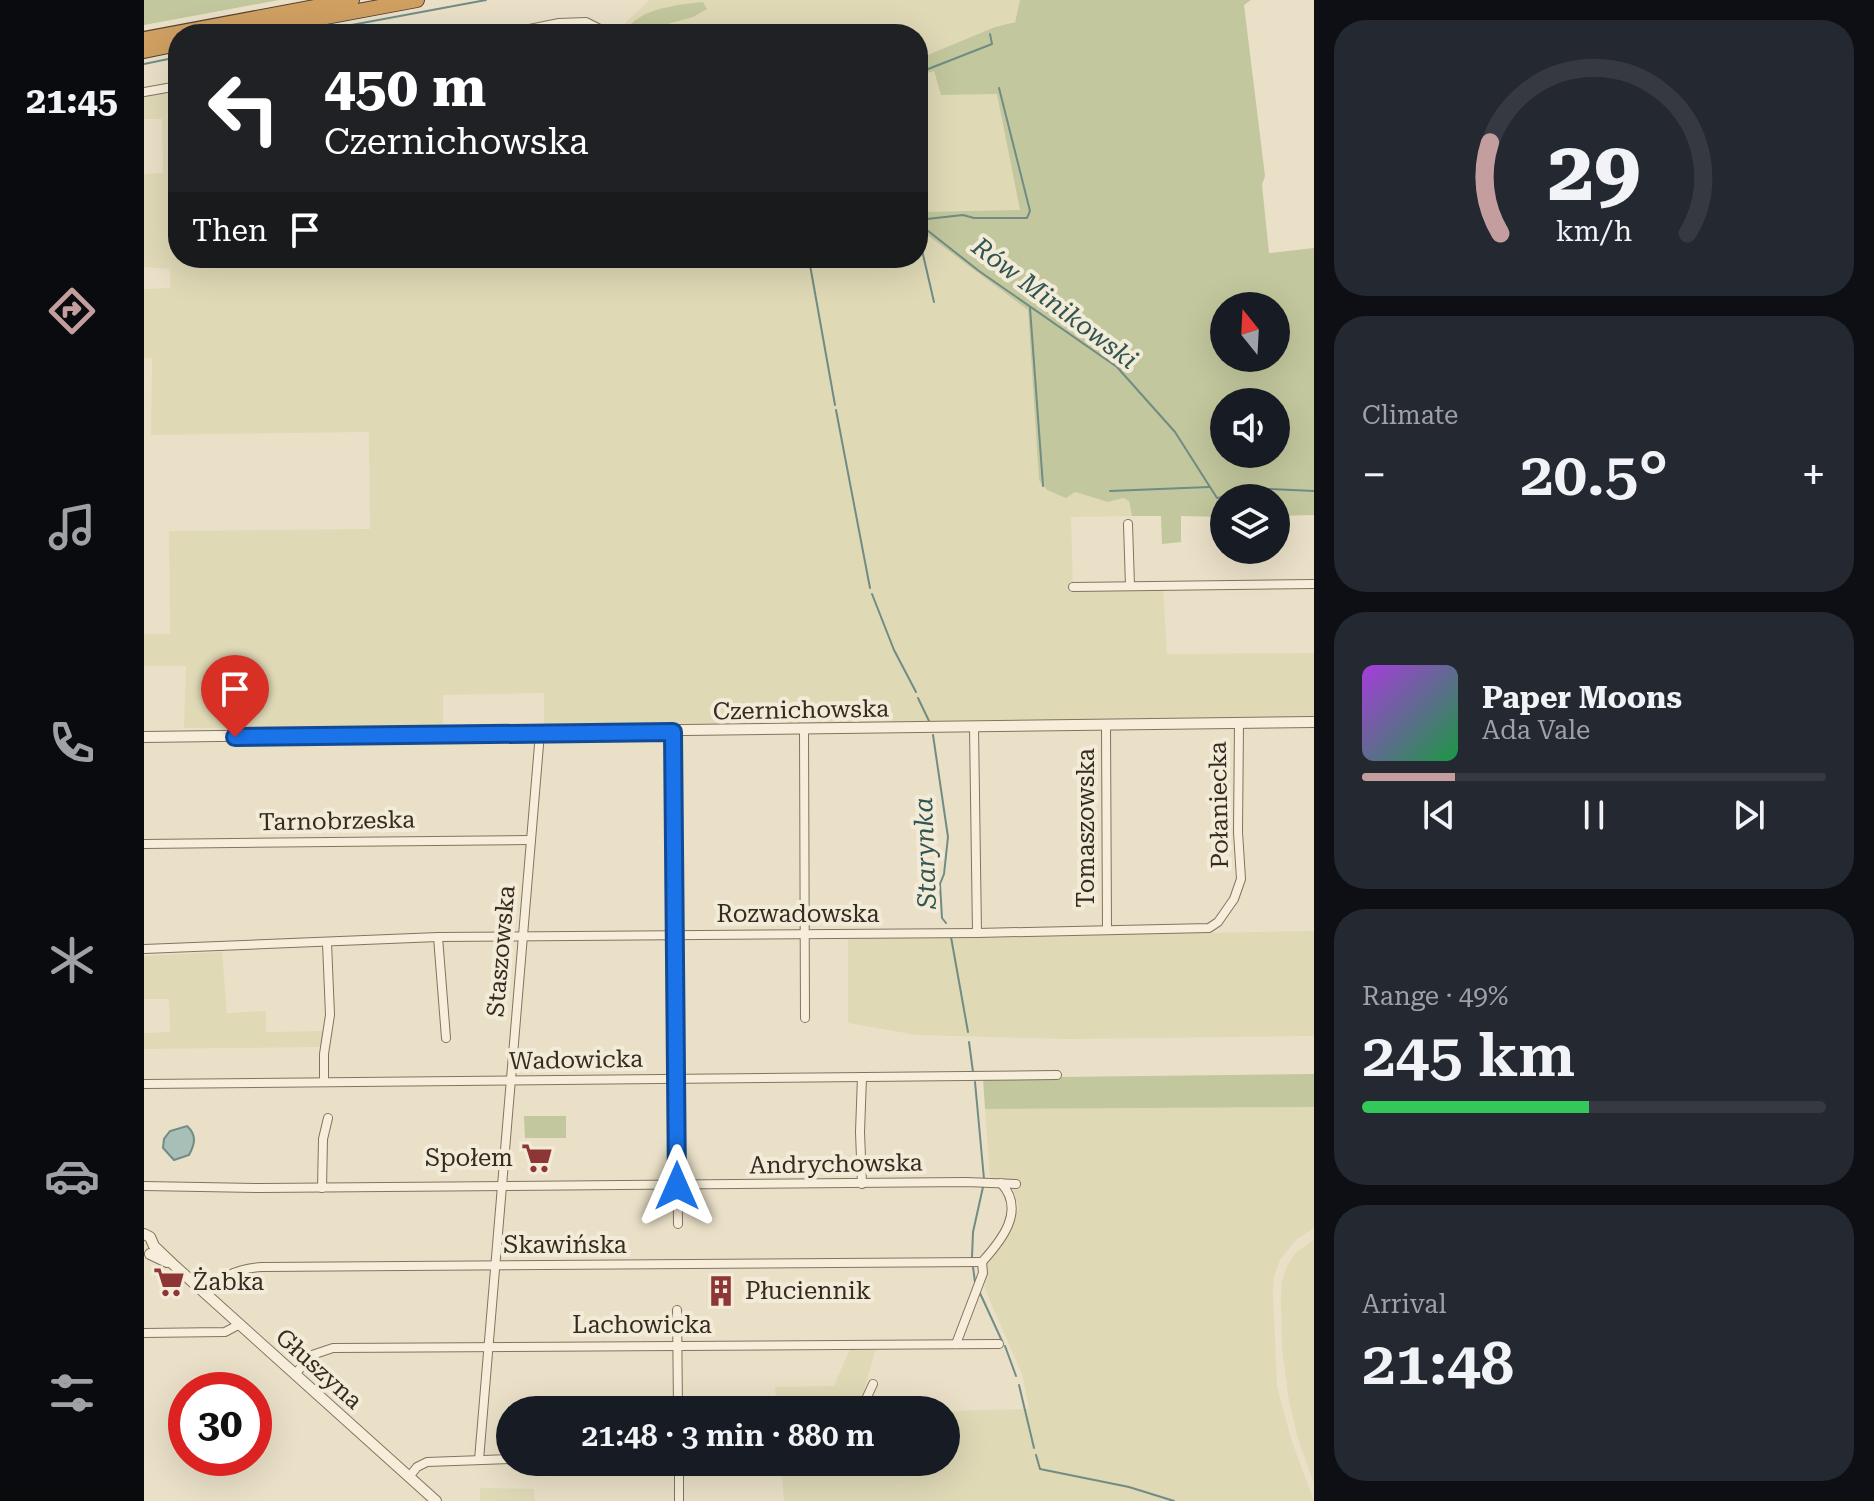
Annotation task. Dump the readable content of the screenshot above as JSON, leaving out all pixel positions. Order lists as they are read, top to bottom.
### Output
{
  "streets": {
    "street": [
      "Czernichowska",
      "Połaniecka",
      "Tarnobrzeska",
      "Tomaszowska",
      "Rozwadowska",
      "Staszowska",
      "Wadowicka",
      "Andrychowska",
      "Skawińska",
      "Lachowicka",
      "Głuszyna"
    ]
  },
  "crossings": [
    ["Czernichowska", "Połaniecka"],
    ["Czernichowska", "Tomaszowska"],
    ["Czernichowska", "Staszowska"],
    ["Połaniecka", "Rozwadowska"],
    ["Tarnobrzeska", "Staszowska"],
    ["Tomaszowska", "Rozwadowska"],
    ["Rozwadowska", "Staszowska"],
    ["Staszowska", "Wadowicka"],
    ["Staszowska", "Andrychowska"],
    ["Staszowska", "Skawińska"],
    ["Staszowska", "Lachowicka"],
    ["Skawińska", "Głuszyna"],
    ["Lachowicka", "Głuszyna"]
  ],
  "water": ["Rów Minikowski", "Starynka"],
  "places": {
    "supermarket": ["Społem", "Żabka"],
    "building": ["Płuciennik"]
  },
  "north": "top",
  "page": {
    "tabs": "21:45",
    "turn": ["450 m", "Czernichowska"],
    "then": "Then",
    "tile": [
      "Climate",
      ["Range · 49%", "245 km"],
      ["Arrival", "21:48"]
    ],
    "heat": ["−", "20.5°", "+"],
    "song": ["Paper Moons", "Ada Vale"],
    "limit": "30",
    "trip": "21:48 · 3 min · 880 m",
    "gauge": ["29", "km/h"]
  }
}
